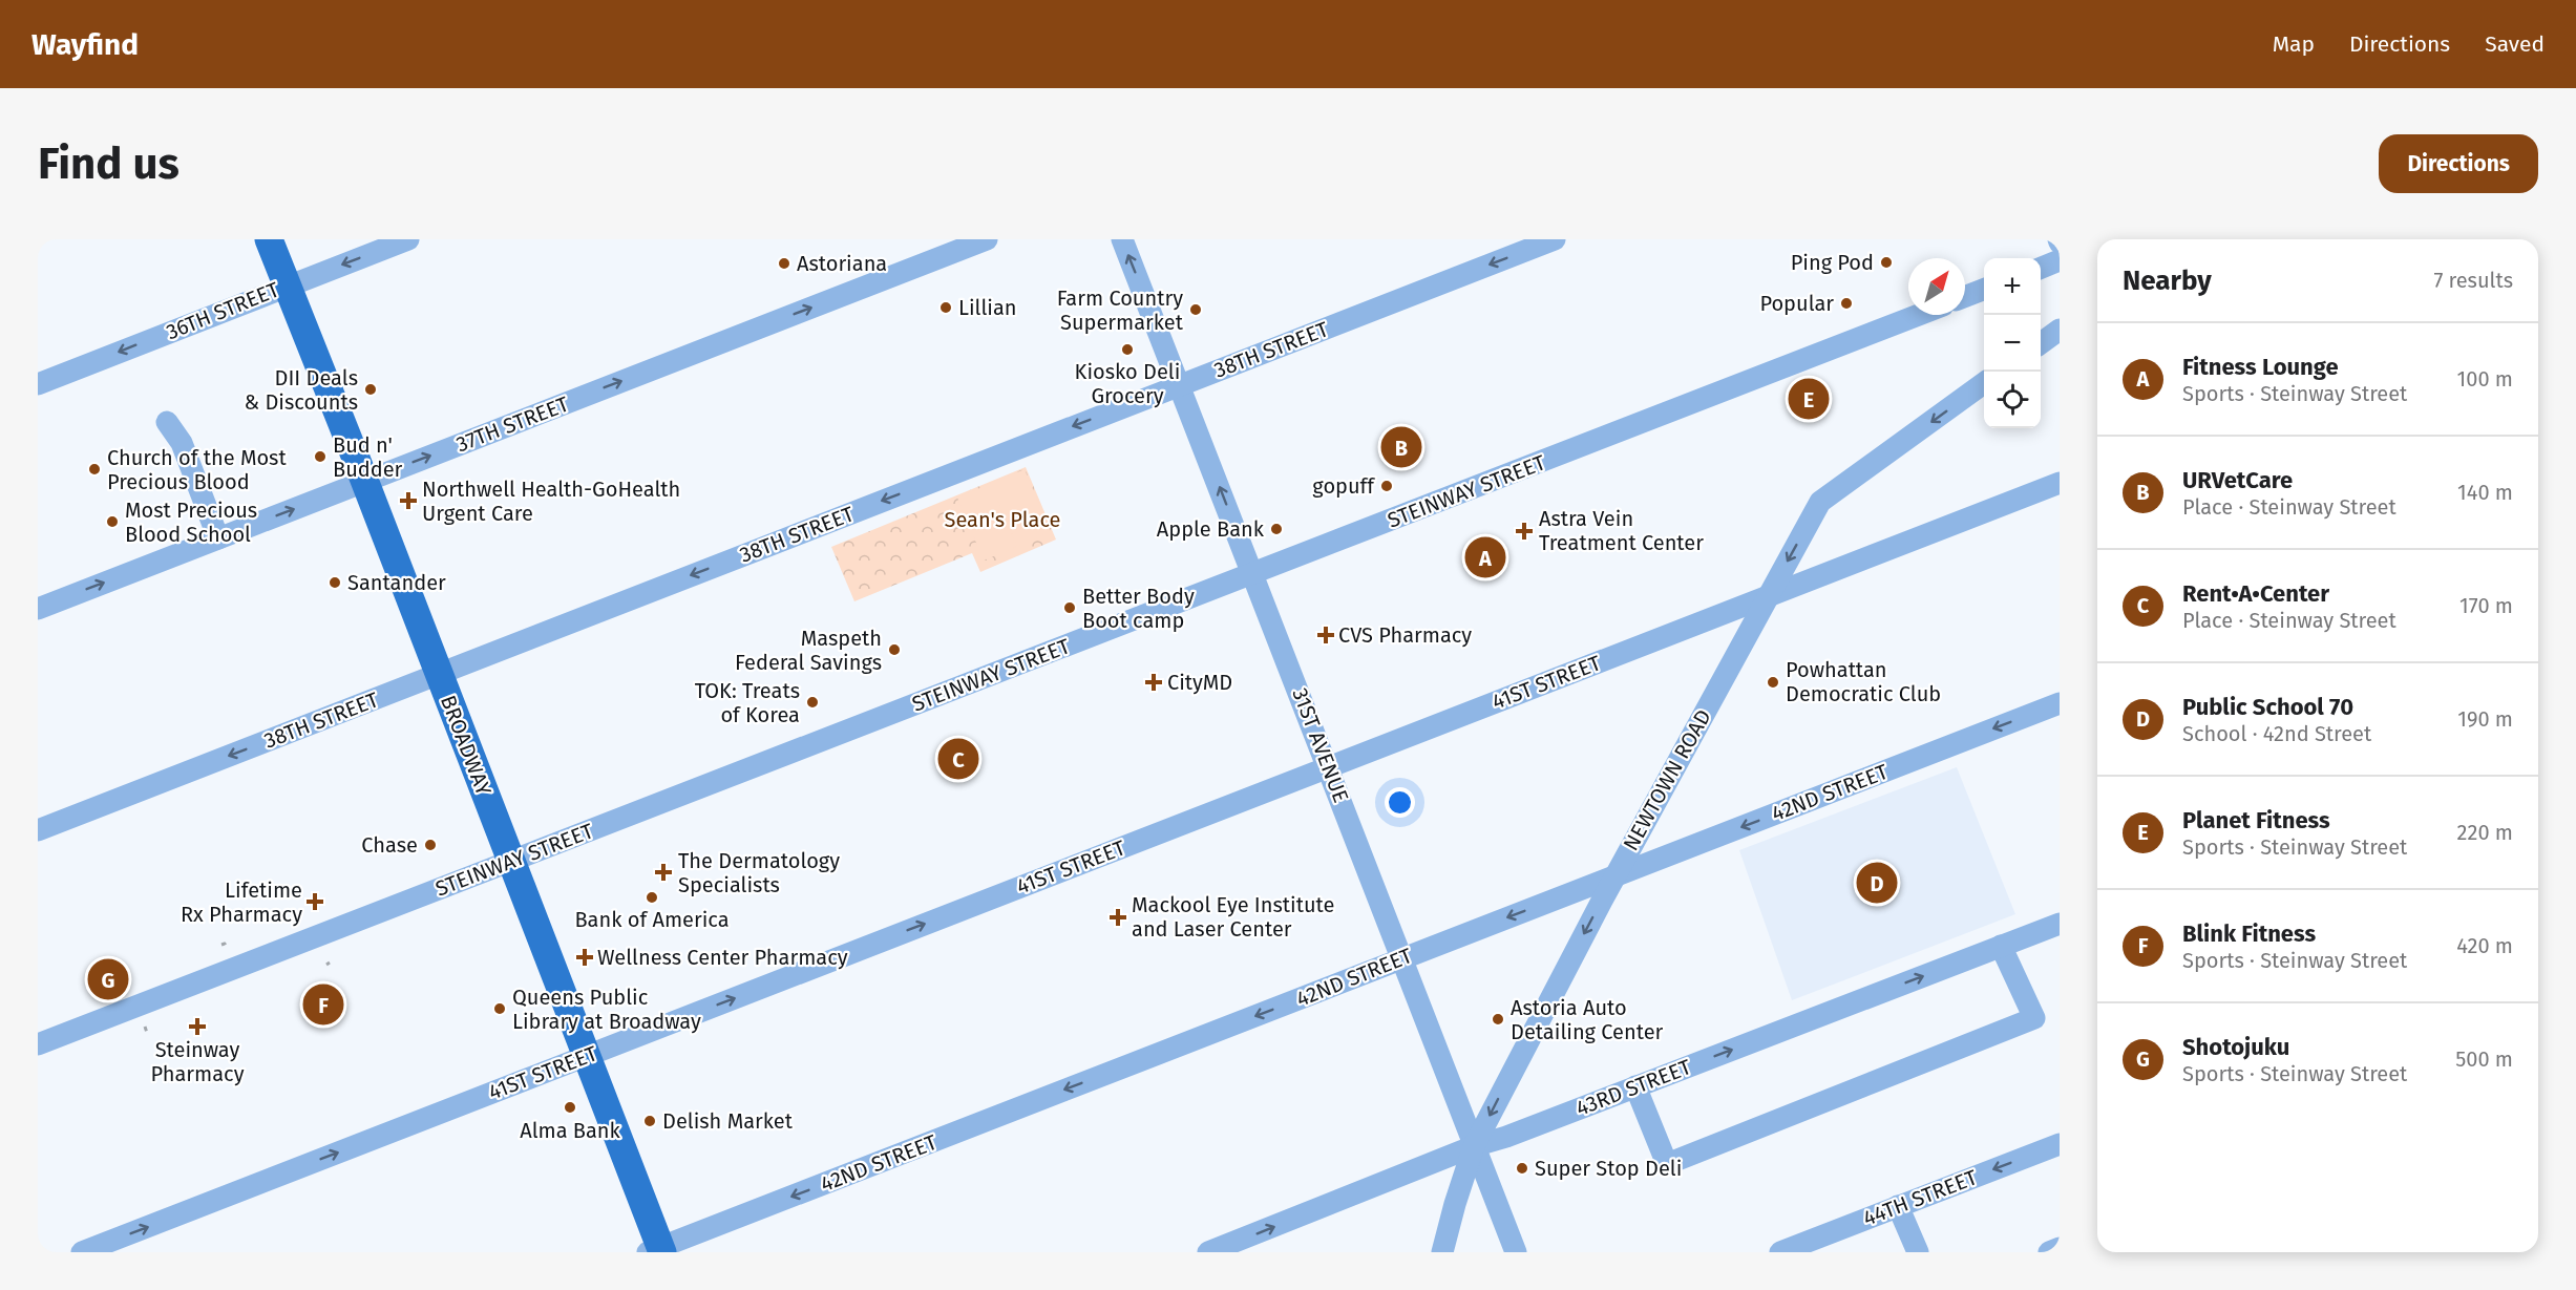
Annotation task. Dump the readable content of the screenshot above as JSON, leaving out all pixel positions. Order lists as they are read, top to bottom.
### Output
{
  "streets": {
    "main road": ["BROADWAY"],
    "street": [
      "36TH STREET",
      "38TH STREET",
      "37TH STREET",
      "STEINWAY STREET",
      "41ST STREET",
      "31ST AVENUE",
      "NEWTOWN ROAD",
      "42ND STREET",
      "43RD STREET",
      "44TH STREET"
    ]
  },
  "crossings": [
    ["36TH STREET", "BROADWAY"],
    ["38TH STREET", "BROADWAY"],
    ["38TH STREET", "31ST AVENUE"],
    ["37TH STREET", "BROADWAY"],
    ["STEINWAY STREET", "BROADWAY"],
    ["STEINWAY STREET", "31ST AVENUE"],
    ["41ST STREET", "BROADWAY"],
    ["41ST STREET", "31ST AVENUE"],
    ["41ST STREET", "NEWTOWN ROAD"],
    ["BROADWAY", "42ND STREET"],
    ["31ST AVENUE", "NEWTOWN ROAD"],
    ["31ST AVENUE", "42ND STREET"],
    ["31ST AVENUE", "43RD STREET"],
    ["NEWTOWN ROAD", "42ND STREET"],
    ["NEWTOWN ROAD", "43RD STREET"]
  ],
  "one_way": [
    "36TH STREET",
    "38TH STREET",
    "37TH STREET",
    "41ST STREET",
    "NEWTOWN ROAD",
    "42ND STREET",
    "43RD STREET",
    "44TH STREET"
  ],
  "parks": ["Sean's Place"],
  "places": {
    "other": [
      "Ping Pod",
      "Astoriana",
      "Popular",
      "Lillian",
      "Farm Country Supermarket",
      "Kiosko Deli Grocery",
      "DII Deals & Discounts",
      "Bud n' Budder",
      "Church of the Most Precious Blood",
      "gopuff",
      "Most Precious Blood School",
      "Apple Bank",
      "Santander",
      "Better Body Boot camp",
      "Maspeth Federal Savings",
      "Powhattan Democratic Club",
      "TOK: Treats of Korea",
      "Chase",
      "Bank of America",
      "Queens Public Library at Broadway",
      "Astoria Auto Detailing Center",
      "Alma Bank",
      "Delish Market",
      "Super Stop Deli"
    ],
    "health": [
      "Northwell Health-GoHealth Urgent Care",
      "Astra Vein Treatment Center",
      "CVS Pharmacy",
      "CityMD",
      "The Dermatology Specialists",
      "Lifetime Rx Pharmacy",
      "Mackool Eye Institute and Laser Center",
      "Wellness Center Pharmacy",
      "Steinway Pharmacy"
    ]
  },
  "north": "top right",
  "page": {
    "header": "Wayfind",
    "nav": ["Map", "Directions", "Saved"],
    "buttons": "Directions",
    "title": "Find us",
    "heading": ["Nearby", "7 results"],
    "map_buttons": ["+", "−"],
    "list": [
      {
        "mark": "A",
        "name": "Fitness Lounge",
        "note": "Sports · Steinway Street",
        "value": "100 m"
      },
      {
        "mark": "B",
        "name": "URVetCare",
        "note": "Place · Steinway Street",
        "value": "140 m"
      },
      {
        "mark": "C",
        "name": "Rent•A•Center",
        "note": "Place · Steinway Street",
        "value": "170 m"
      },
      {
        "mark": "D",
        "name": "Public School 70",
        "note": "School · 42nd Street",
        "value": "190 m"
      },
      {
        "mark": "E",
        "name": "Planet Fitness",
        "note": "Sports · Steinway Street",
        "value": "220 m"
      },
      {
        "mark": "F",
        "name": "Blink Fitness",
        "note": "Sports · Steinway Street",
        "value": "420 m"
      },
      {
        "mark": "G",
        "name": "Shotojuku",
        "note": "Sports · Steinway Street",
        "value": "500 m"
      }
    ],
    "pins": [
      "E",
      "B",
      "A",
      "C",
      "D",
      "G",
      "F"
    ]
  }
}
